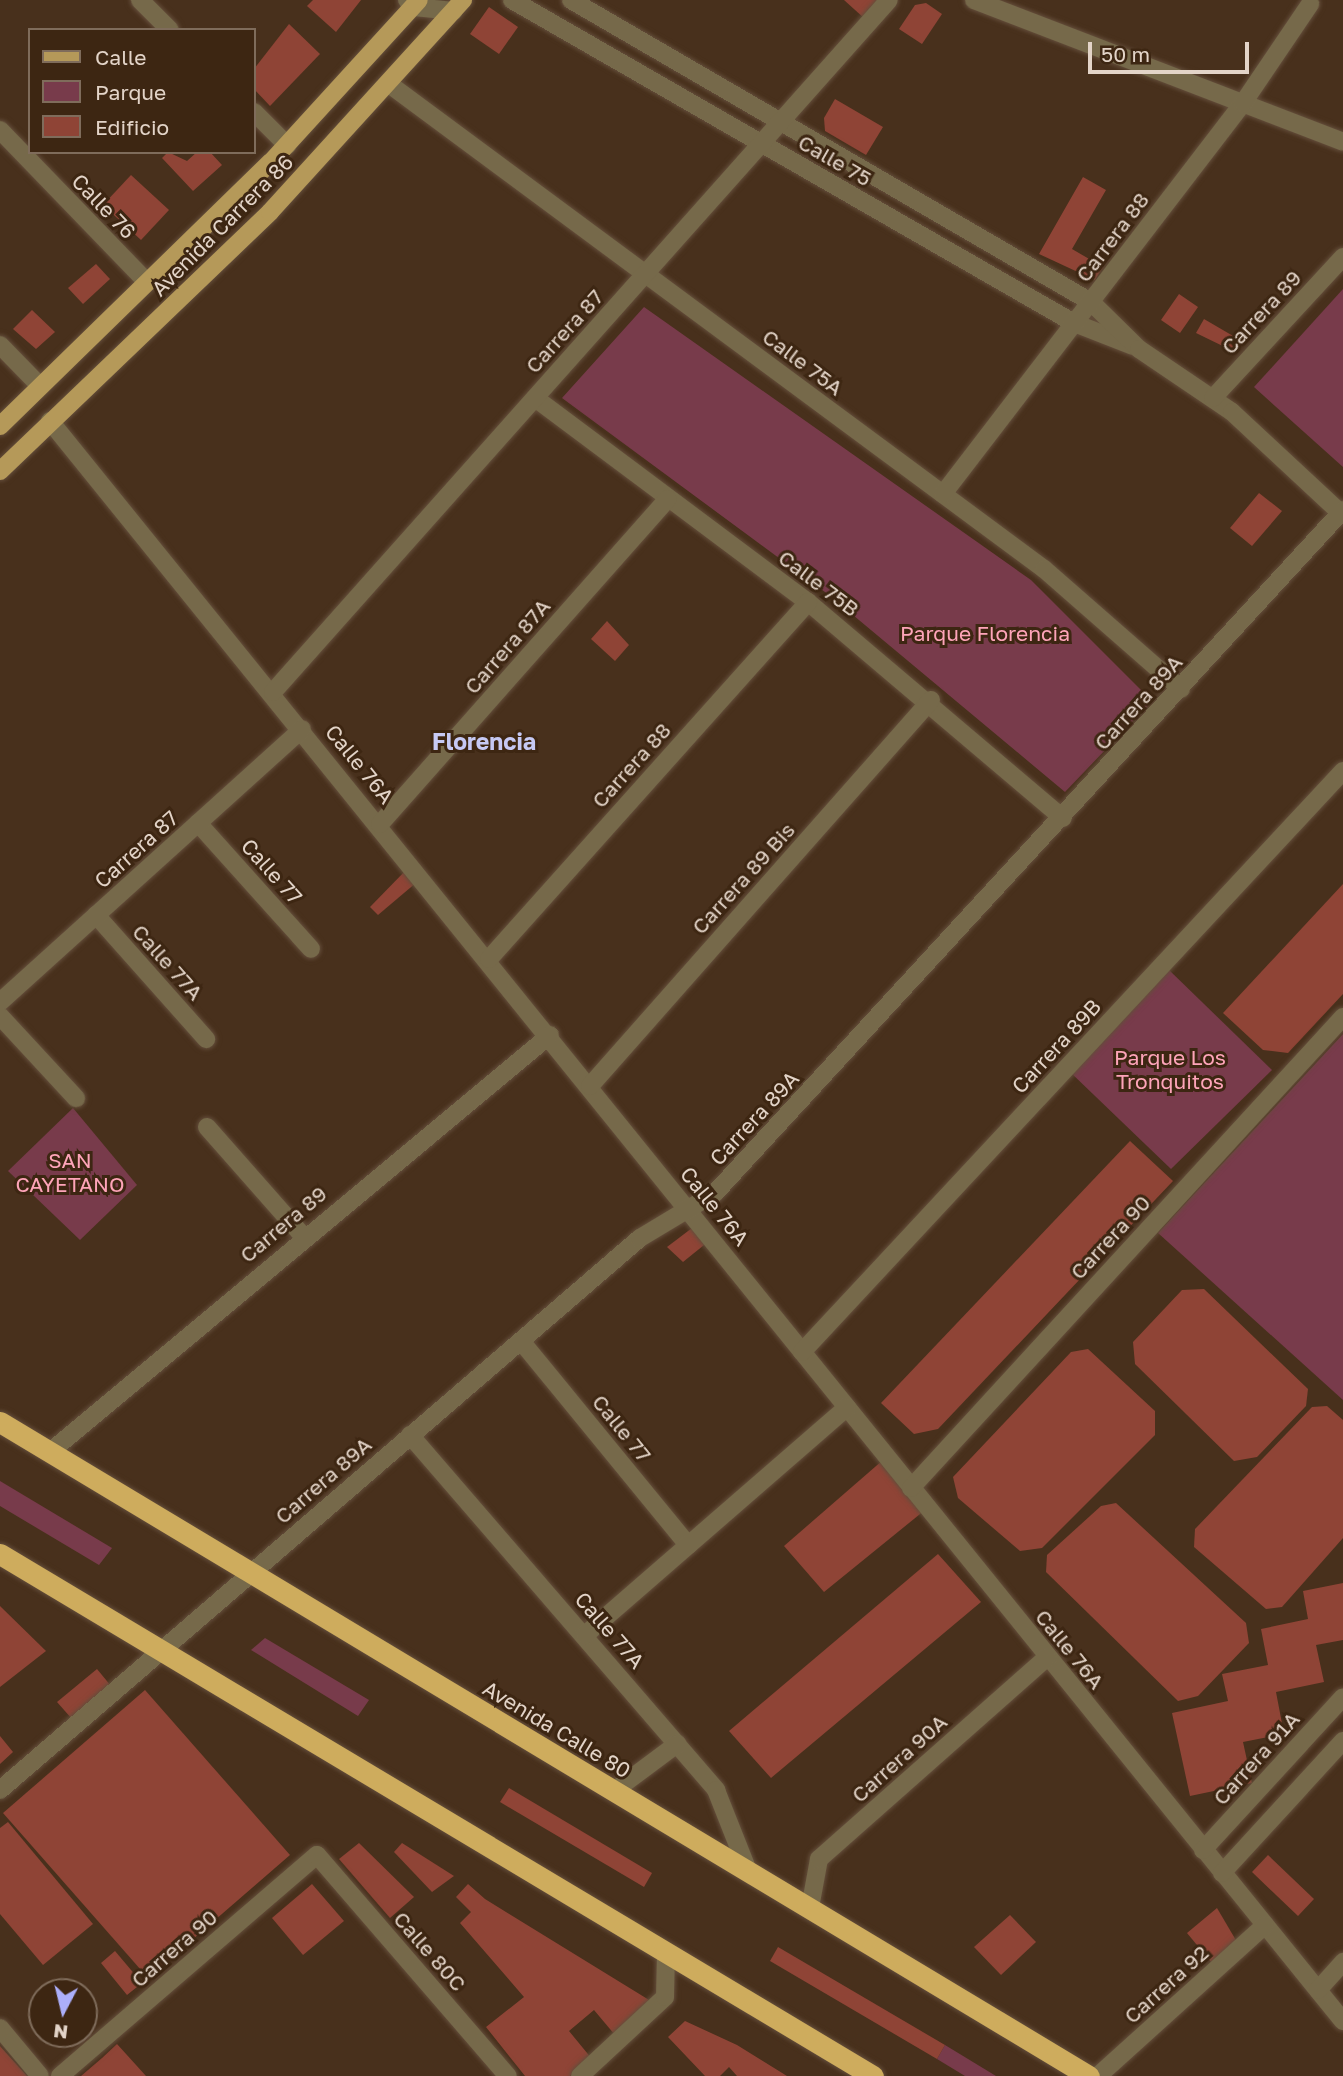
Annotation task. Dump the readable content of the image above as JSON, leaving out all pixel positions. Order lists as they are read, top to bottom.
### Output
{
  "streets": {
    "highway": ["Avenida Calle 80"],
    "main road": ["Avenida Carrera 86"],
    "street": [
      "Calle 75",
      "Calle 76",
      "Carrera 88",
      "Carrera 89",
      "Carrera 87",
      "Calle 75A",
      "Calle 75B",
      "Carrera 87A",
      "Carrera 89A",
      "Calle 76A",
      "Calle 77",
      "Carrera 89 Bis",
      "Calle 77A",
      "Carrera 89B",
      "Carrera 90",
      "Carrera 90A",
      "Carrera 91A",
      "Calle 80C",
      "Carrera 92"
    ]
  },
  "crossings": [
    ["Calle 75", "Carrera 88"],
    ["Calle 75", "Carrera 89"],
    ["Calle 75", "Carrera 87"],
    ["Calle 75", "Carrera 89A"],
    ["Calle 76", "Avenida Carrera 86"],
    ["Avenida Carrera 86", "Calle 75A"],
    ["Avenida Carrera 86", "Calle 76A"],
    ["Carrera 88", "Calle 75A"],
    ["Carrera 88", "Calle 75B"],
    ["Carrera 88", "Calle 76A"],
    ["Carrera 89", "Calle 76A"],
    ["Carrera 89", "Avenida Calle 80"],
    ["Carrera 87", "Calle 75A"],
    ["Carrera 87", "Calle 75B"],
    ["Carrera 87", "Calle 76A"],
    ["Carrera 87", "Calle 77"],
    ["Carrera 87", "Calle 77A"],
    ["Calle 75A", "Carrera 89A"],
    ["Calle 75B", "Carrera 87A"],
    ["Calle 75B", "Carrera 89A"],
    ["Calle 75B", "Carrera 89 Bis"],
    ["Carrera 87A", "Calle 76A"],
    ["Carrera 89A", "Calle 76A"],
    ["Carrera 89A", "Calle 77"],
    ["Carrera 89A", "Calle 77A"],
    ["Carrera 89A", "Avenida Calle 80"],
    ["Calle 76A", "Carrera 89 Bis"],
    ["Calle 76A", "Carrera 89B"],
    ["Calle 76A", "Carrera 90"],
    ["Calle 76A", "Carrera 90A"],
    ["Calle 76A", "Carrera 91A"],
    ["Calle 76A", "Carrera 92"],
    ["Calle 77A", "Avenida Calle 80"],
    ["Carrera 90", "Calle 80C"],
    ["Avenida Calle 80", "Carrera 90A"]
  ],
  "districts": ["Florencia"],
  "parks": ["Parque Florencia", "Parque Los Tronquitos", "SAN CAYETANO"],
  "legend": ["Calle", "Parque", "Edificio"],
  "scale_bar": "50 m",
  "north": "bottom"
}
